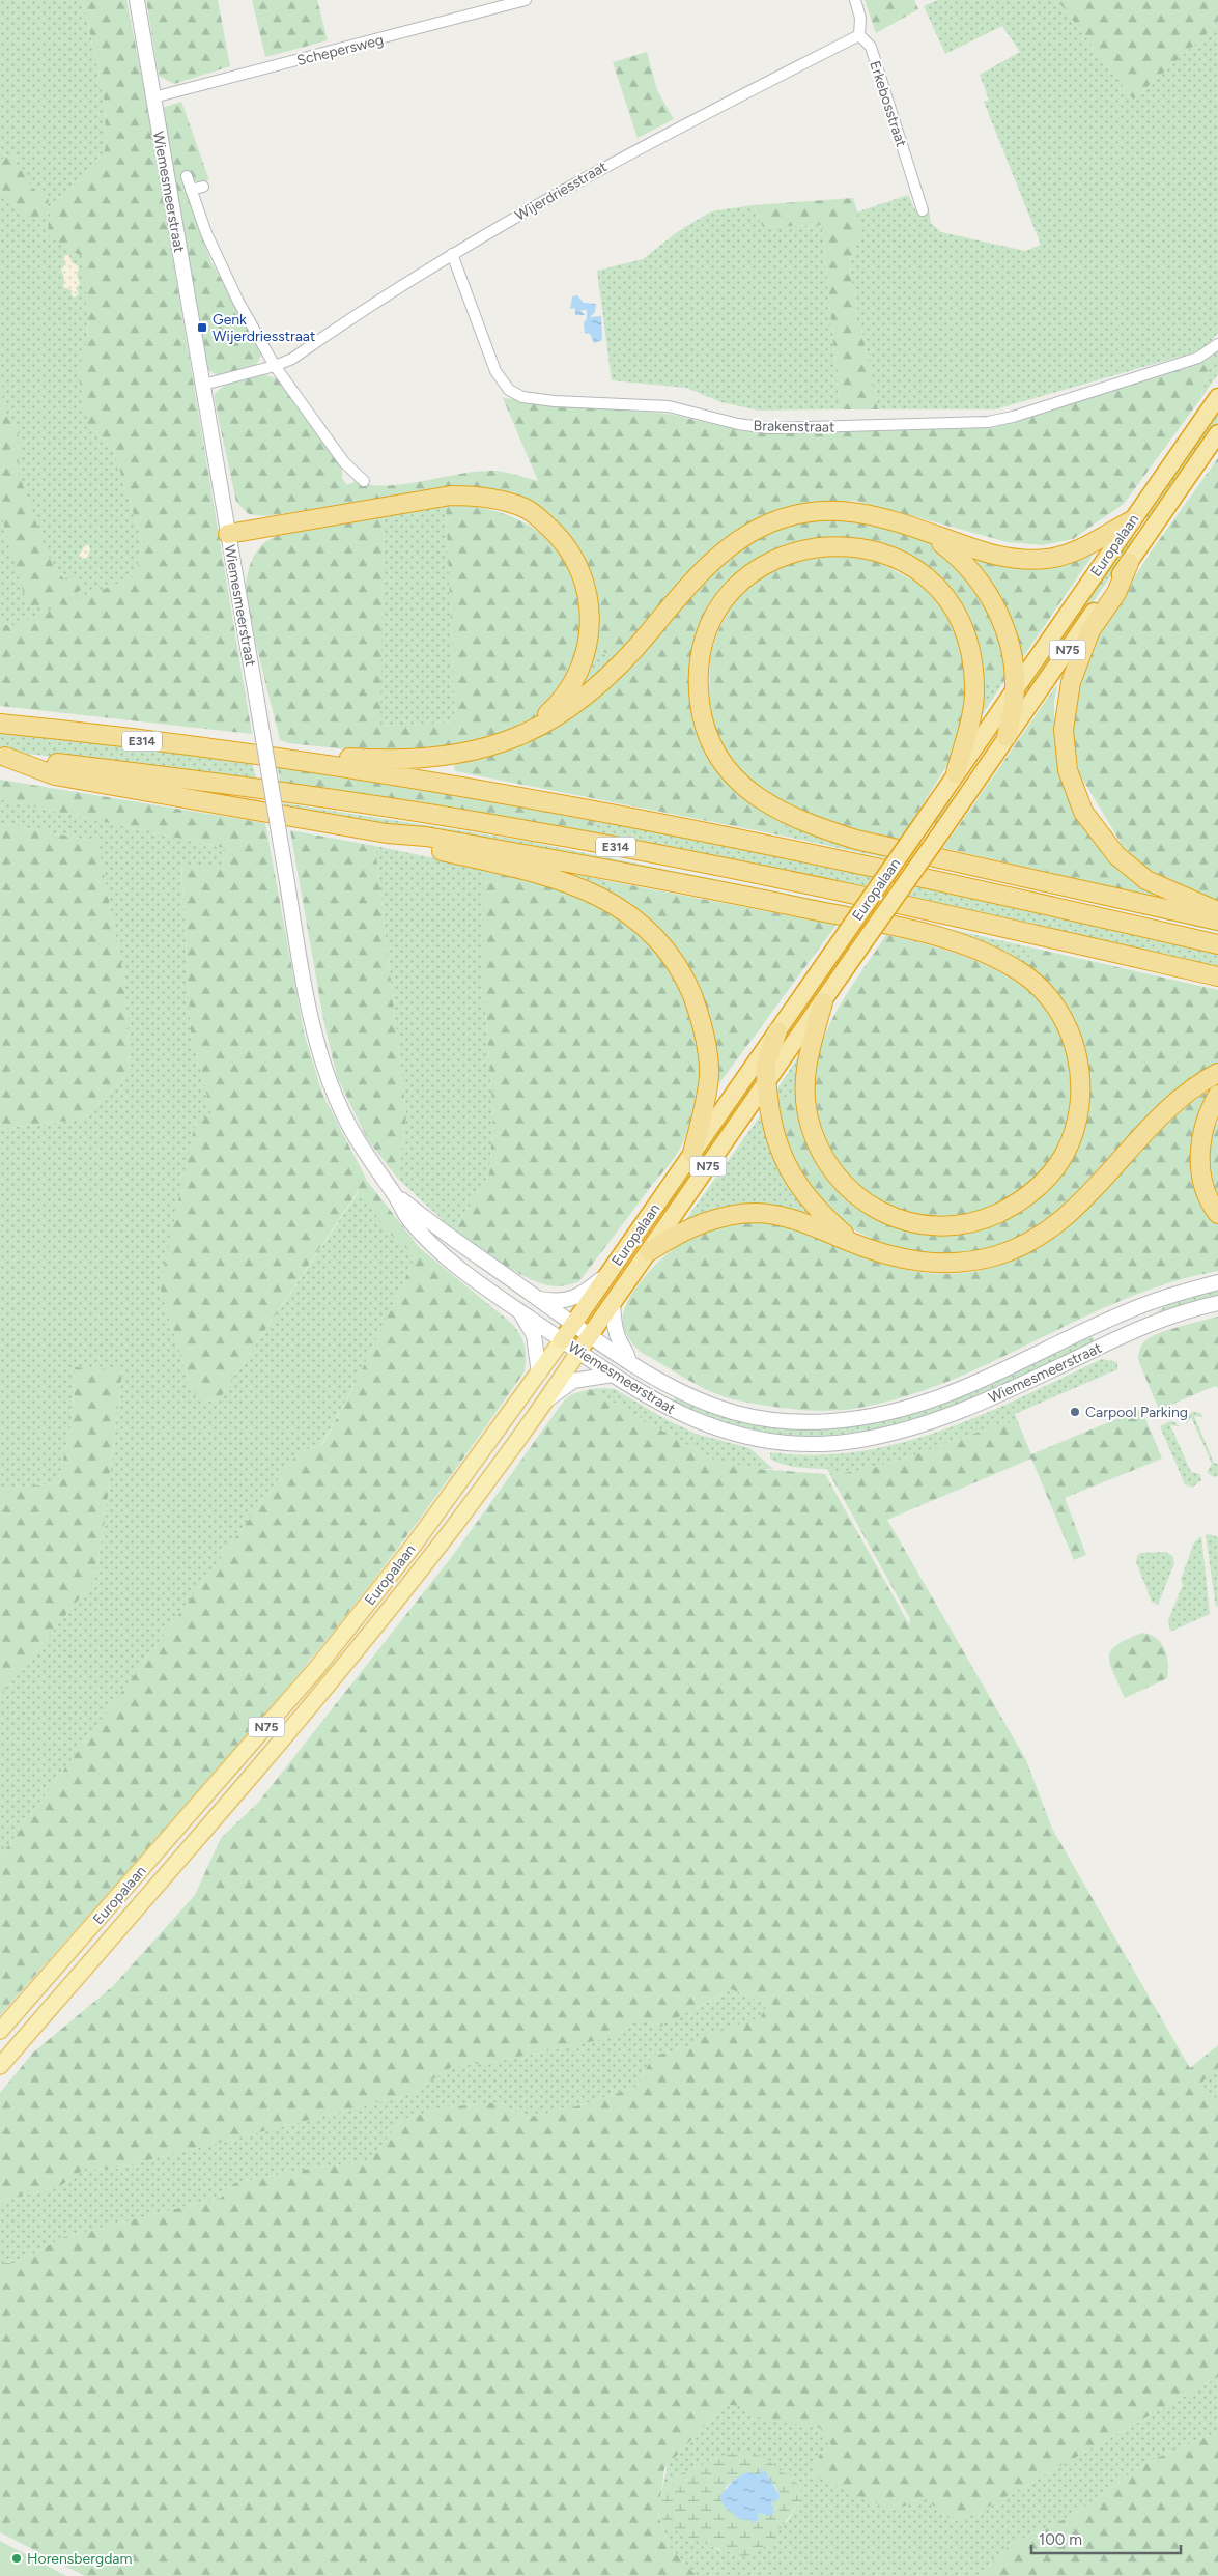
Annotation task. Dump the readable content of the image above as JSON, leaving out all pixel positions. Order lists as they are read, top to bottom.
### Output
{
  "streets": {
    "highway": ["Europalaan", "N75", "E314"],
    "main road": ["Wiemesmeerstraat"],
    "street": [
      "Schepersweg",
      "Erkebosstraat",
      "Wijerdriesstraat",
      "Brakenstraat"
    ]
  },
  "crossings": [
    ["Schepersweg", "Wiemesmeerstraat"],
    ["Erkebosstraat", "Wijerdriesstraat"],
    ["Wijerdriesstraat", "Wiemesmeerstraat"],
    ["Wijerdriesstraat", "Brakenstraat"],
    ["Wiemesmeerstraat", "Europalaan"]
  ],
  "places": {
    "transit": ["Genk Wijerdriesstraat"],
    "other": ["Carpool Parking", "Horensbergdam"]
  },
  "scale_bar": "100 m"
}
